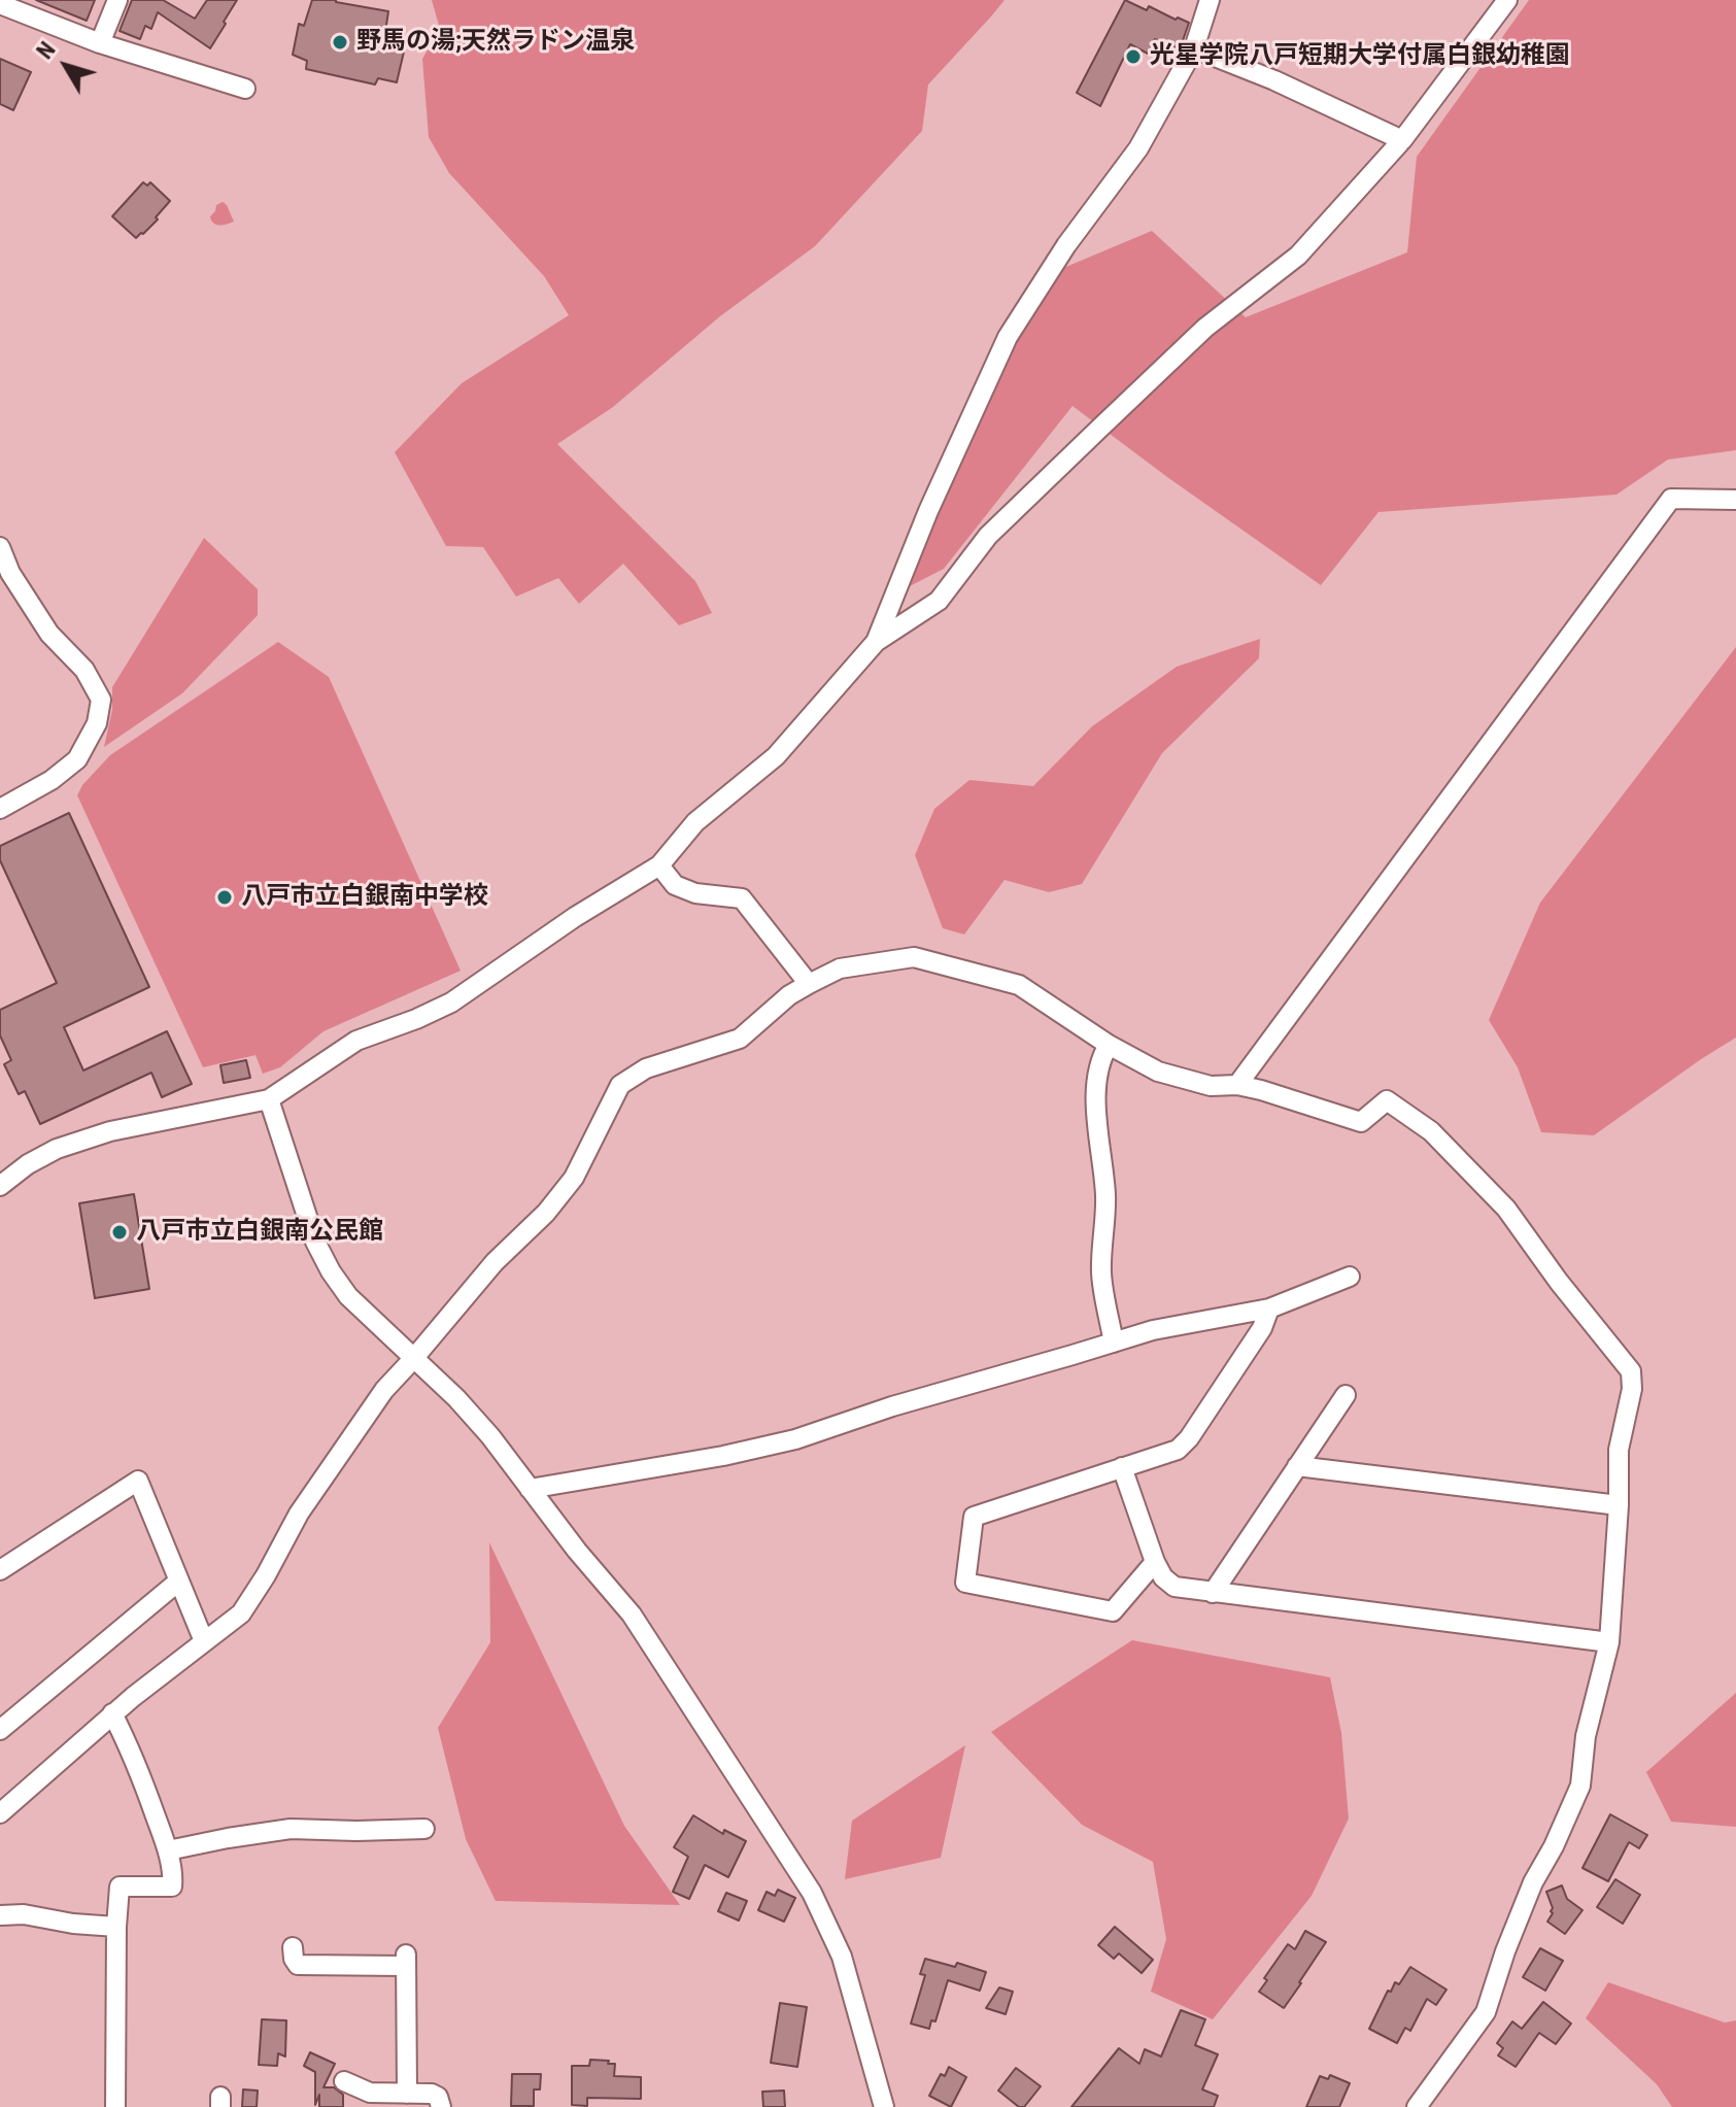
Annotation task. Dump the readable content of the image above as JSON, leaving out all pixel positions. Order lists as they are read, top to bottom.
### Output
{
  "places": [
    "野馬の湯;天然ラドン温泉",
    "光星学院八戸短期大学付属白銀幼稚園",
    "八戸市立白銀南中学校",
    "八戸市立白銀南公民館"
  ],
  "north": "top left"
}
